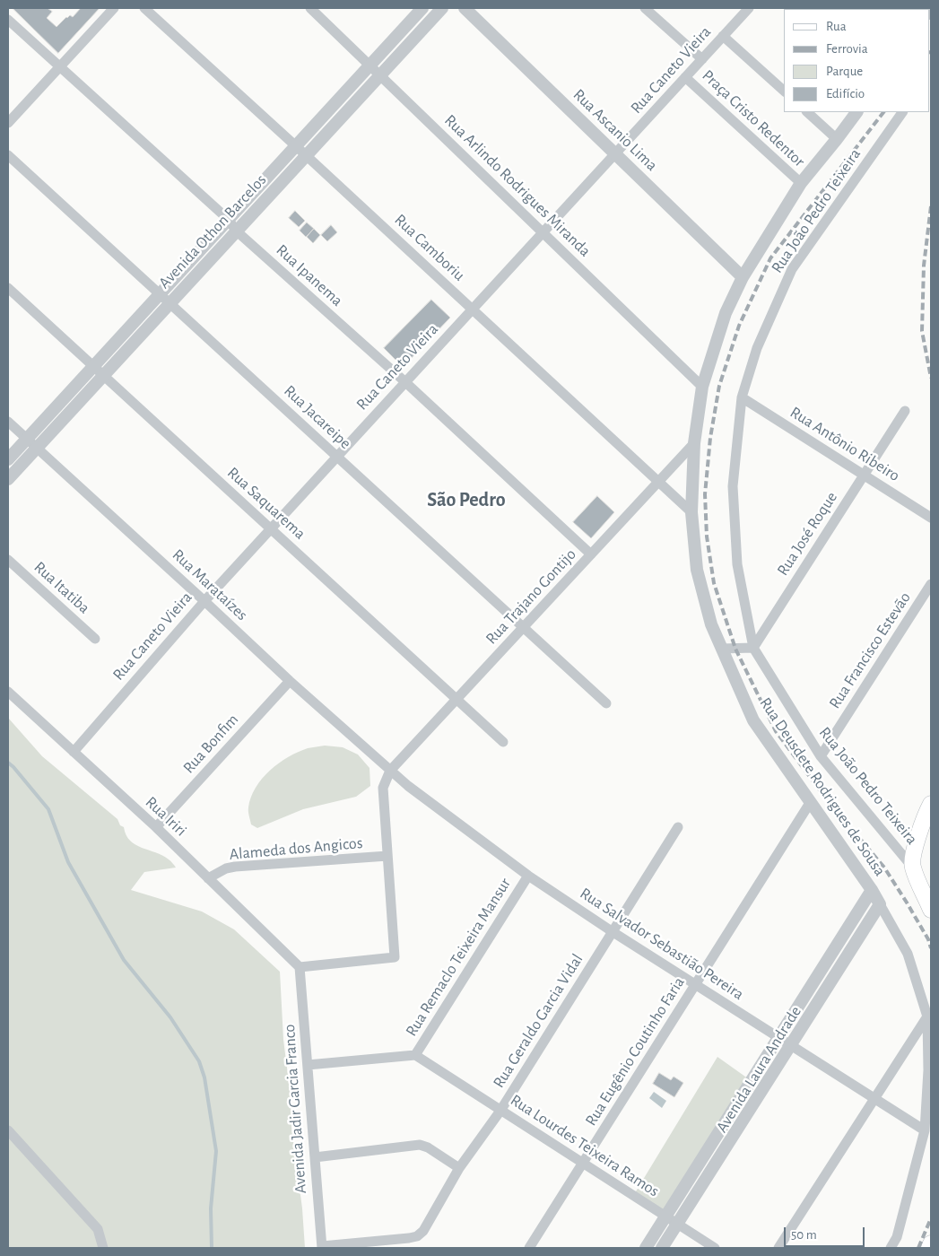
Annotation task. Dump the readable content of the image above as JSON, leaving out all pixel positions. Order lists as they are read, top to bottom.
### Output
{
  "streets": {
    "street": [
      "Rua Caneto Vieira",
      "Praça Cristo Redentor",
      "Rua Ascanio Lima",
      "Rua Arlindo Rodrigues Miranda",
      "Rua João Pedro Teixeira",
      "Avenida Othon Barcelos",
      "Rua Camboriu",
      "Rua Ipanema",
      "Rua Jacareipe",
      "Rua Antônio Ribeiro",
      "Rua Saquarema",
      "Rua José Roque",
      "Rua Marataízes",
      "Rua Itatiba",
      "Rua Trajano Gontijo",
      "Rua Francisco Estevão",
      "Rua Bonfim",
      "Rua Deusdete Rodrigues de Sousa",
      "Rua Iriri",
      "Alameda dos Angicos",
      "Rua Salvador Sebastião Pereira",
      "Rua Remaclo Teixeira Mansur",
      "Rua Geraldo Garcia Vidal",
      "Rua Eugênio Coutinho Faria",
      "Avenida Laura Andrade",
      "Avenida Jadir Garcia Franco",
      "Rua Lourdes Teixeira Ramos"
    ]
  },
  "crossings": [
    ["Rua Caneto Vieira", "Praça Cristo Redentor"],
    ["Rua Caneto Vieira", "Rua Ascanio Lima"],
    ["Rua Caneto Vieira", "Rua Arlindo Rodrigues Miranda"],
    ["Rua Caneto Vieira", "Rua Camboriu"],
    ["Rua Caneto Vieira", "Rua Ipanema"],
    ["Rua Caneto Vieira", "Rua Jacareipe"],
    ["Rua Caneto Vieira", "Rua Saquarema"],
    ["Rua Caneto Vieira", "Rua Marataízes"],
    ["Rua Caneto Vieira", "Rua Iriri"],
    ["Praça Cristo Redentor", "Rua Deusdete Rodrigues de Sousa"],
    ["Rua Ascanio Lima", "Rua Deusdete Rodrigues de Sousa"],
    ["Rua Arlindo Rodrigues Miranda", "Avenida Othon Barcelos"],
    ["Rua Arlindo Rodrigues Miranda", "Rua Deusdete Rodrigues de Sousa"],
    ["Rua João Pedro Teixeira", "Rua Antônio Ribeiro"],
    ["Rua João Pedro Teixeira", "Rua José Roque"],
    ["Rua João Pedro Teixeira", "Rua Francisco Estevão"],
    ["Avenida Othon Barcelos", "Rua Camboriu"],
    ["Avenida Othon Barcelos", "Rua Ipanema"],
    ["Avenida Othon Barcelos", "Rua Jacareipe"],
    ["Avenida Othon Barcelos", "Rua Saquarema"],
    ["Avenida Othon Barcelos", "Rua Marataízes"],
    ["Rua Camboriu", "Rua Trajano Gontijo"],
    ["Rua Camboriu", "Rua Deusdete Rodrigues de Sousa"],
    ["Rua Ipanema", "Rua Trajano Gontijo"],
    ["Rua Jacareipe", "Rua Trajano Gontijo"],
    ["Rua Antônio Ribeiro", "Rua José Roque"],
    ["Rua Saquarema", "Rua Trajano Gontijo"],
    ["Rua Marataízes", "Rua Trajano Gontijo"],
    ["Rua Marataízes", "Rua Bonfim"],
    ["Rua Marataízes", "Rua Salvador Sebastião Pereira"],
    ["Rua Trajano Gontijo", "Rua Deusdete Rodrigues de Sousa"],
    ["Rua Trajano Gontijo", "Rua Salvador Sebastião Pereira"],
    ["Rua Bonfim", "Rua Iriri"],
    ["Rua Deusdete Rodrigues de Sousa", "Rua Salvador Sebastião Pereira"],
    ["Rua Deusdete Rodrigues de Sousa", "Rua Eugênio Coutinho Faria"],
    ["Rua Deusdete Rodrigues de Sousa", "Avenida Laura Andrade"],
    ["Rua Iriri", "Alameda dos Angicos"],
    ["Rua Iriri", "Avenida Jadir Garcia Franco"],
    ["Rua Salvador Sebastião Pereira", "Rua Remaclo Teixeira Mansur"],
    ["Rua Salvador Sebastião Pereira", "Rua Geraldo Garcia Vidal"],
    ["Rua Salvador Sebastião Pereira", "Rua Eugênio Coutinho Faria"],
    ["Rua Salvador Sebastião Pereira", "Avenida Laura Andrade"],
    ["Rua Remaclo Teixeira Mansur", "Rua Lourdes Teixeira Ramos"],
    ["Rua Geraldo Garcia Vidal", "Avenida Jadir Garcia Franco"],
    ["Rua Geraldo Garcia Vidal", "Rua Lourdes Teixeira Ramos"],
    ["Rua Eugênio Coutinho Faria", "Rua Lourdes Teixeira Ramos"],
    ["Avenida Laura Andrade", "Rua Lourdes Teixeira Ramos"]
  ],
  "districts": ["São Pedro"],
  "legend": [
    "Rua",
    "Ferrovia",
    "Parque",
    "Edifício"
  ],
  "scale_bar": "50 m"
}
